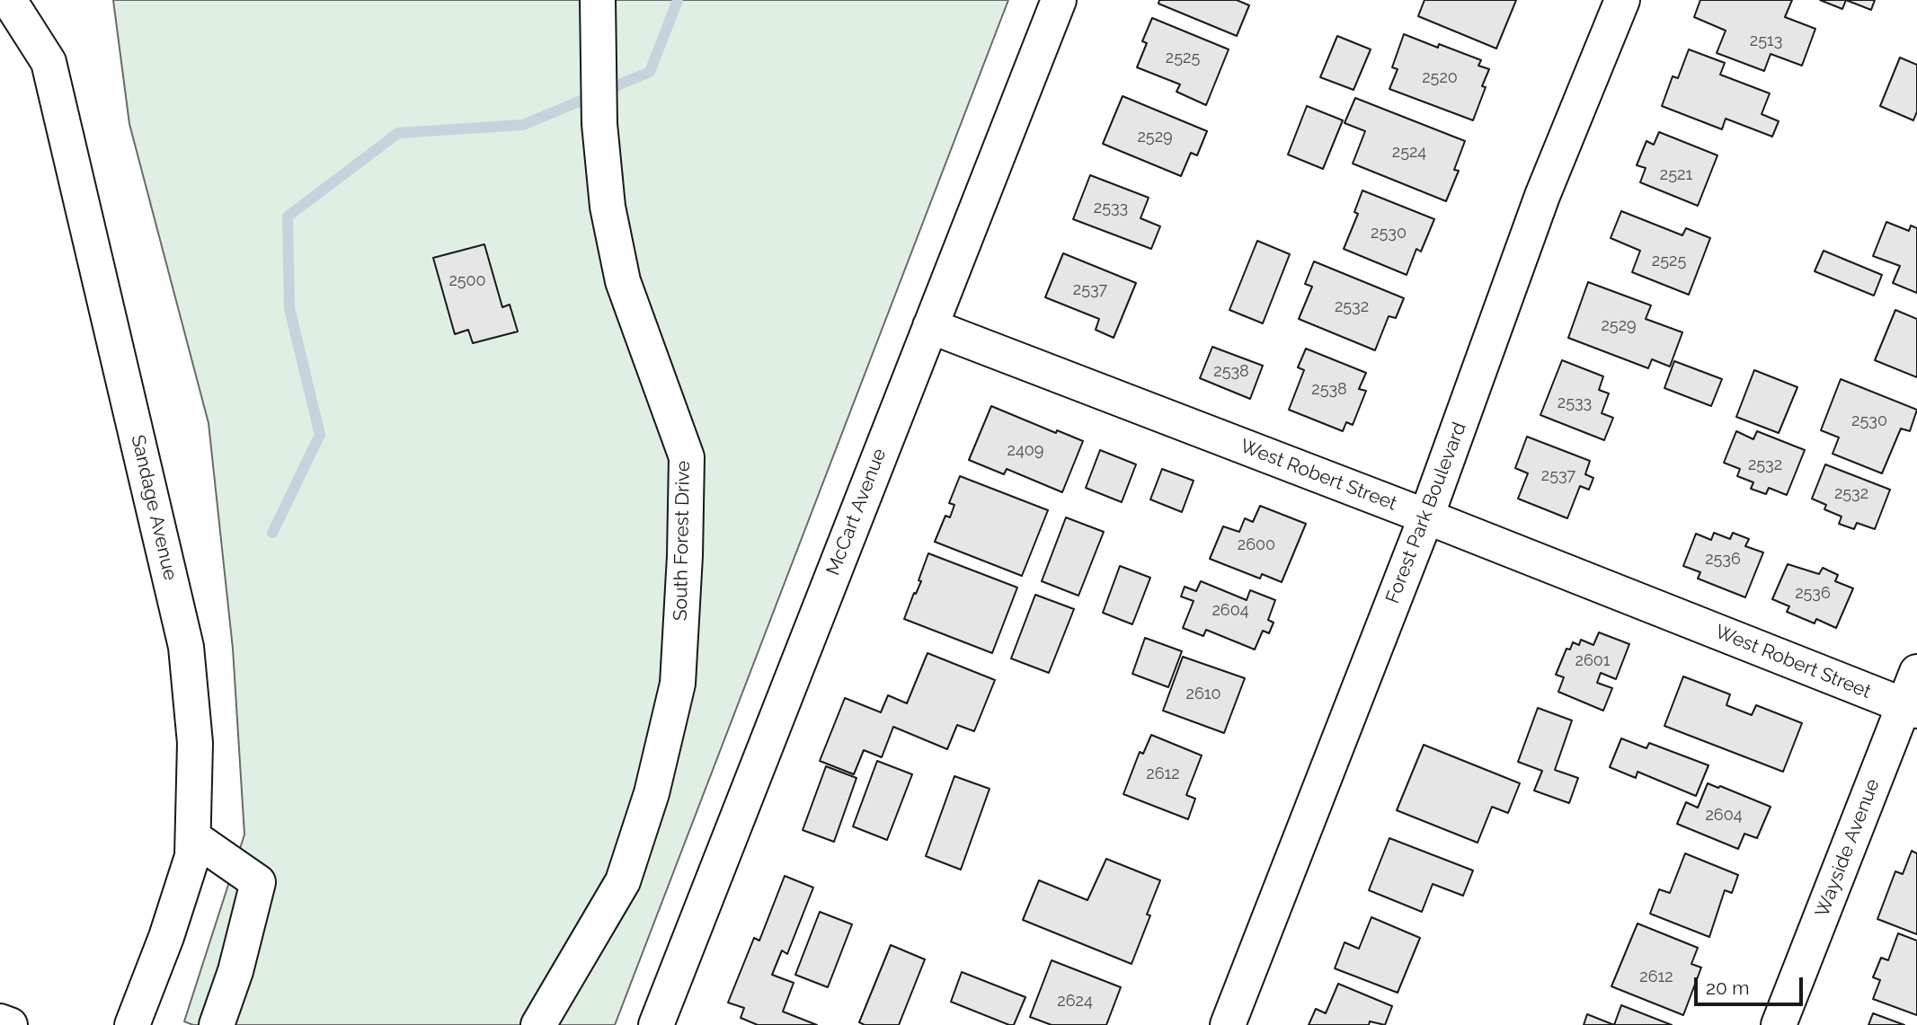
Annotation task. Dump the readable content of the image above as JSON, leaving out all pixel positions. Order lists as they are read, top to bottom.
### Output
{
  "streets": {
    "street": [
      "West Robert Street",
      "Sandage Avenue",
      "McCart Avenue",
      "Forest Park Boulevard",
      "South Forest Drive",
      "Wayside Avenue"
    ]
  },
  "crossings": [
    ["West Robert Street", "McCart Avenue"],
    ["West Robert Street", "Forest Park Boulevard"],
    ["West Robert Street", "Wayside Avenue"]
  ],
  "house_numbers": [
    "2513",
    "2525",
    "2520",
    "2529",
    "2524",
    "2521",
    "2533",
    "2530",
    "2525",
    "2500",
    "2537",
    "2532",
    "2529",
    "2538",
    "2538",
    "2533",
    "2530",
    "2409",
    "2532",
    "2537",
    "2532",
    "2600",
    "2536",
    "2536",
    "2604",
    "2601",
    "2610",
    "2612",
    "2604",
    "2612",
    "2624"
  ],
  "scale_bar": "20 m"
}
